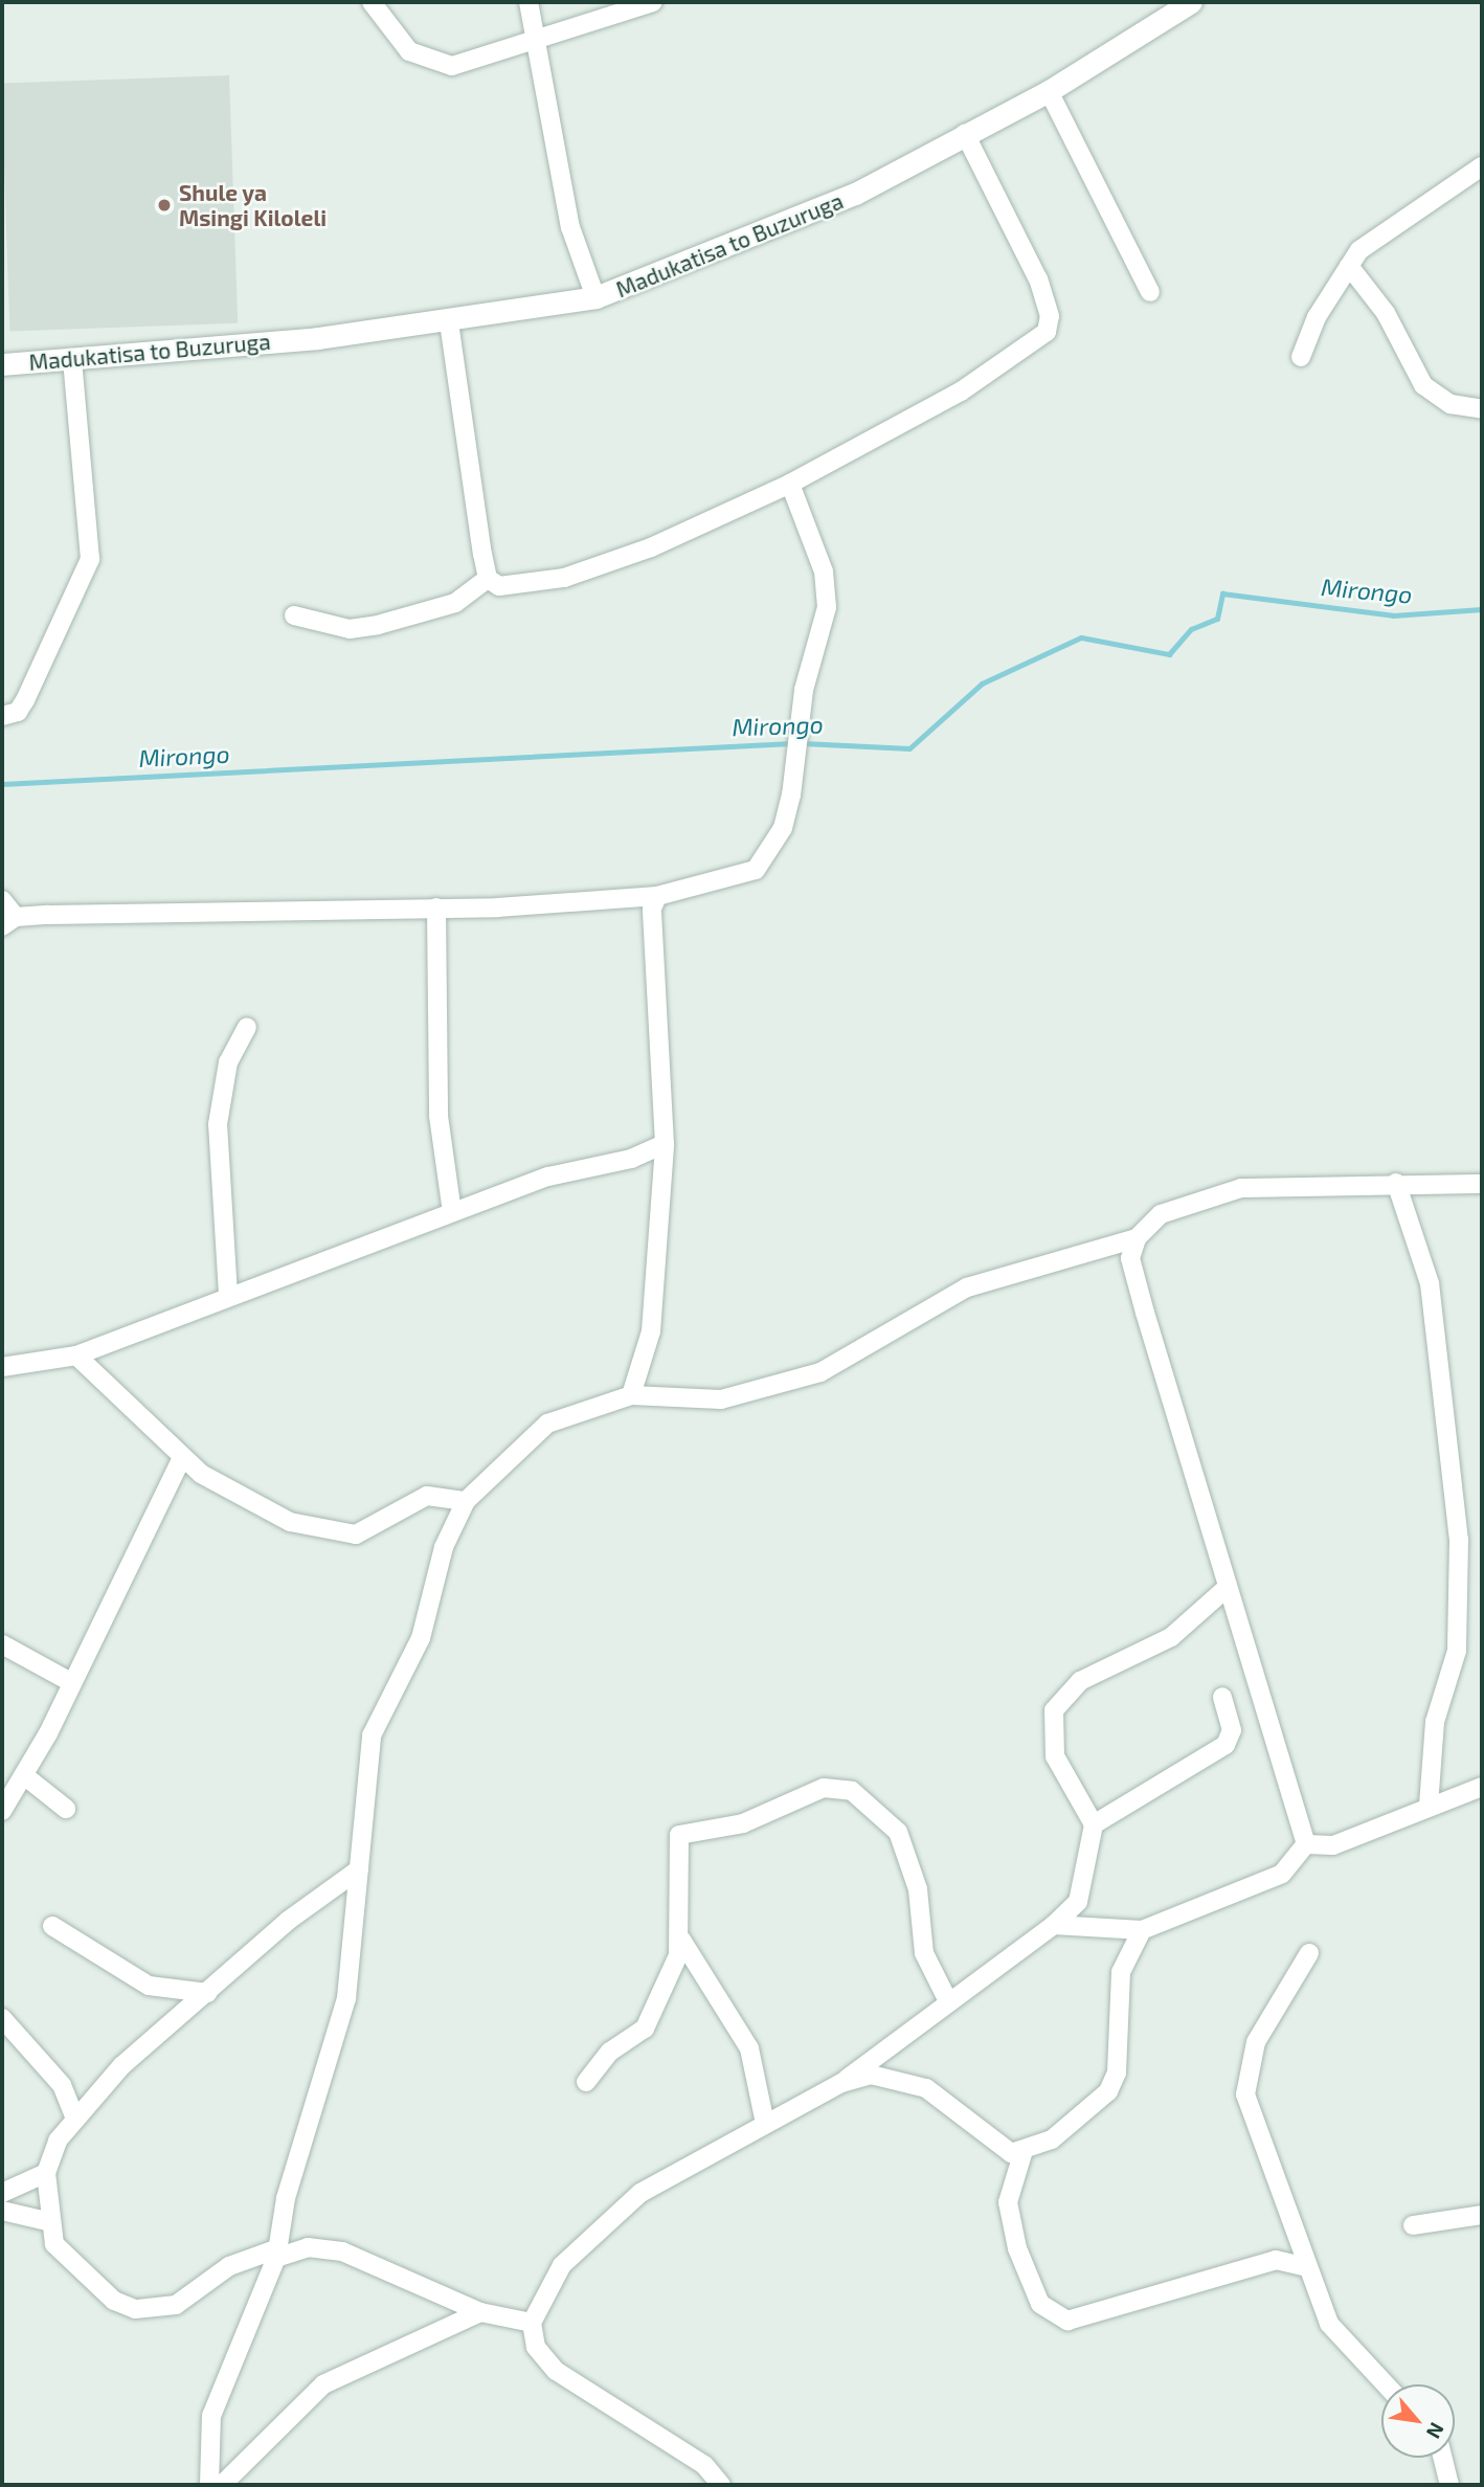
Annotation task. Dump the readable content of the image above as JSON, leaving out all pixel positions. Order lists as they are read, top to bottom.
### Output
{
  "streets": {
    "main road": ["Madukatisa to Buzuruga"]
  },
  "water": ["Mirongo"],
  "places": ["Shule ya Msingi Kiloleli"],
  "north": "bottom right"
}
